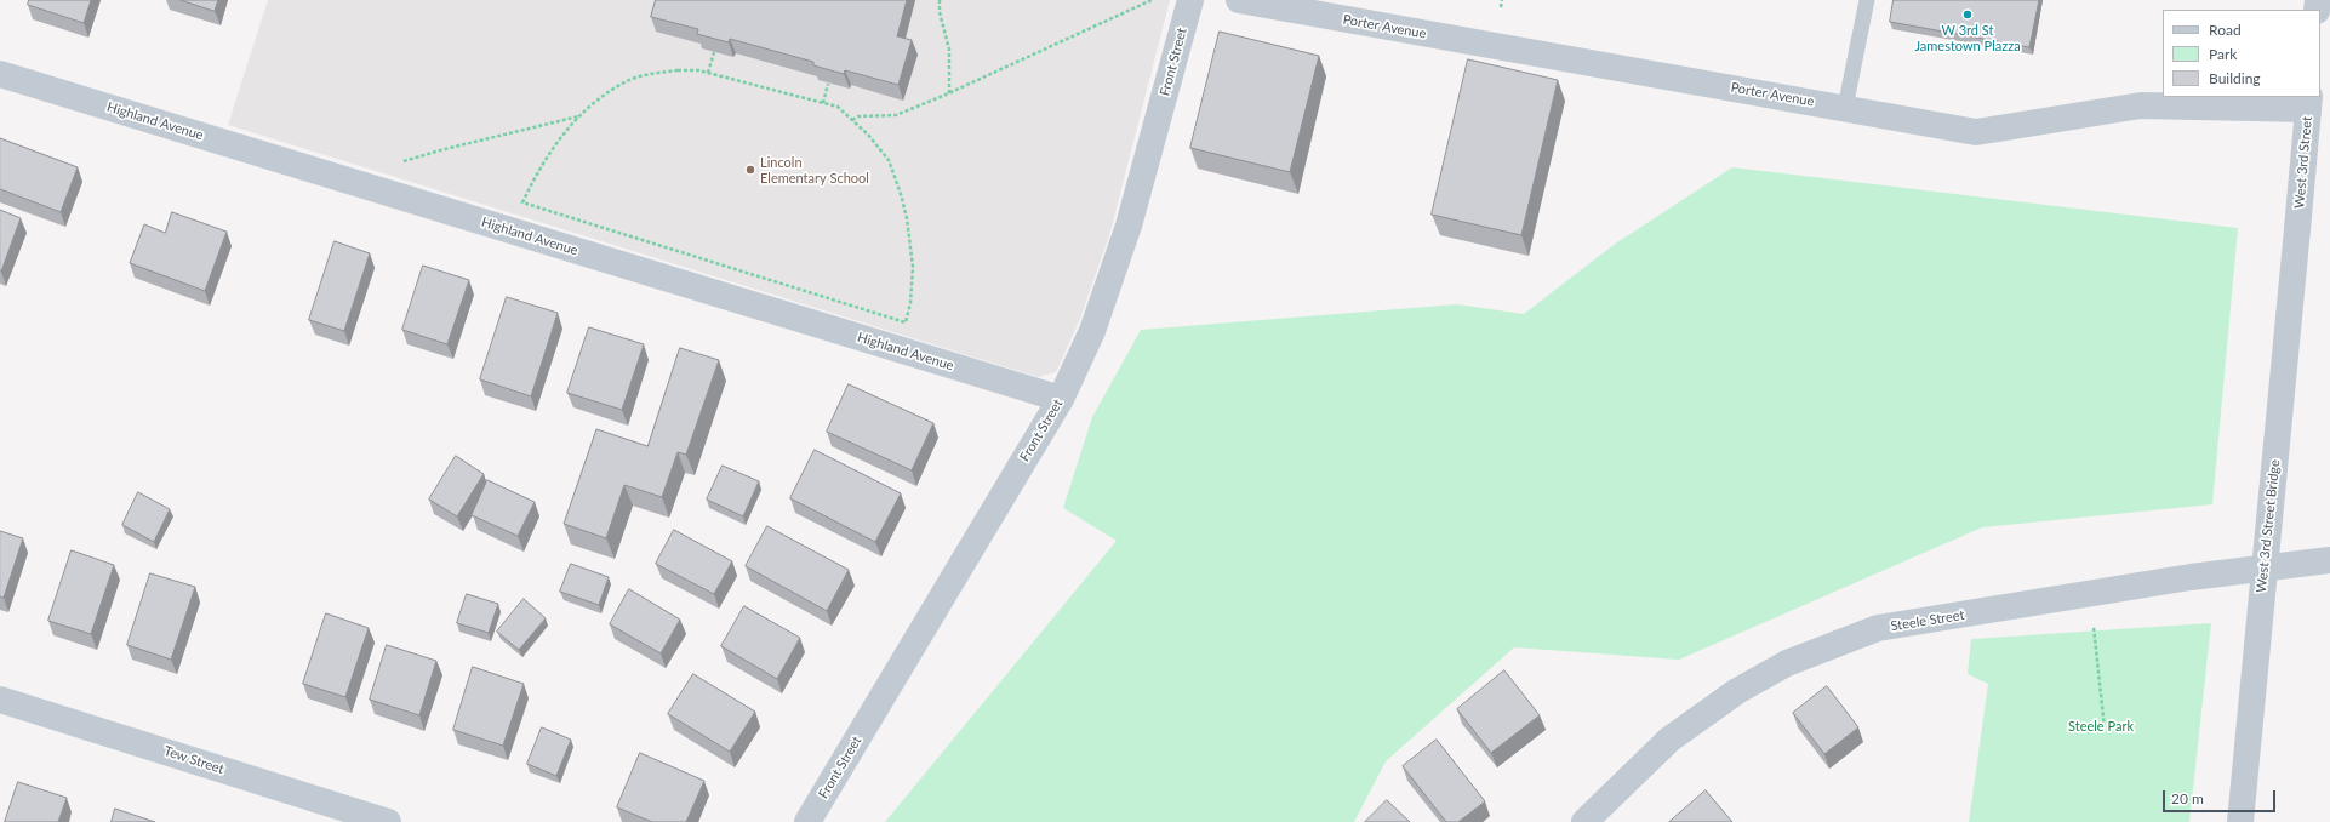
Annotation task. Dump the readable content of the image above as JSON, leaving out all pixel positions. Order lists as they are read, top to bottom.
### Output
{
  "streets": {
    "street": [
      "Porter Avenue",
      "Front Street",
      "Highland Avenue",
      "West 3rd Street",
      "West 3rd Street Bridge",
      "Steele Street",
      "Tew Street"
    ]
  },
  "crossings": [
    ["Porter Avenue", "West 3rd Street"],
    ["Front Street", "Highland Avenue"],
    ["West 3rd Street", "West 3rd Street Bridge"]
  ],
  "parks": ["Steele Park"],
  "places": ["W 3rd St Jamestown Plazza", "Lincoln Elementary School"],
  "legend": ["Road", "Park", "Building"],
  "scale_bar": "20 m"
}
